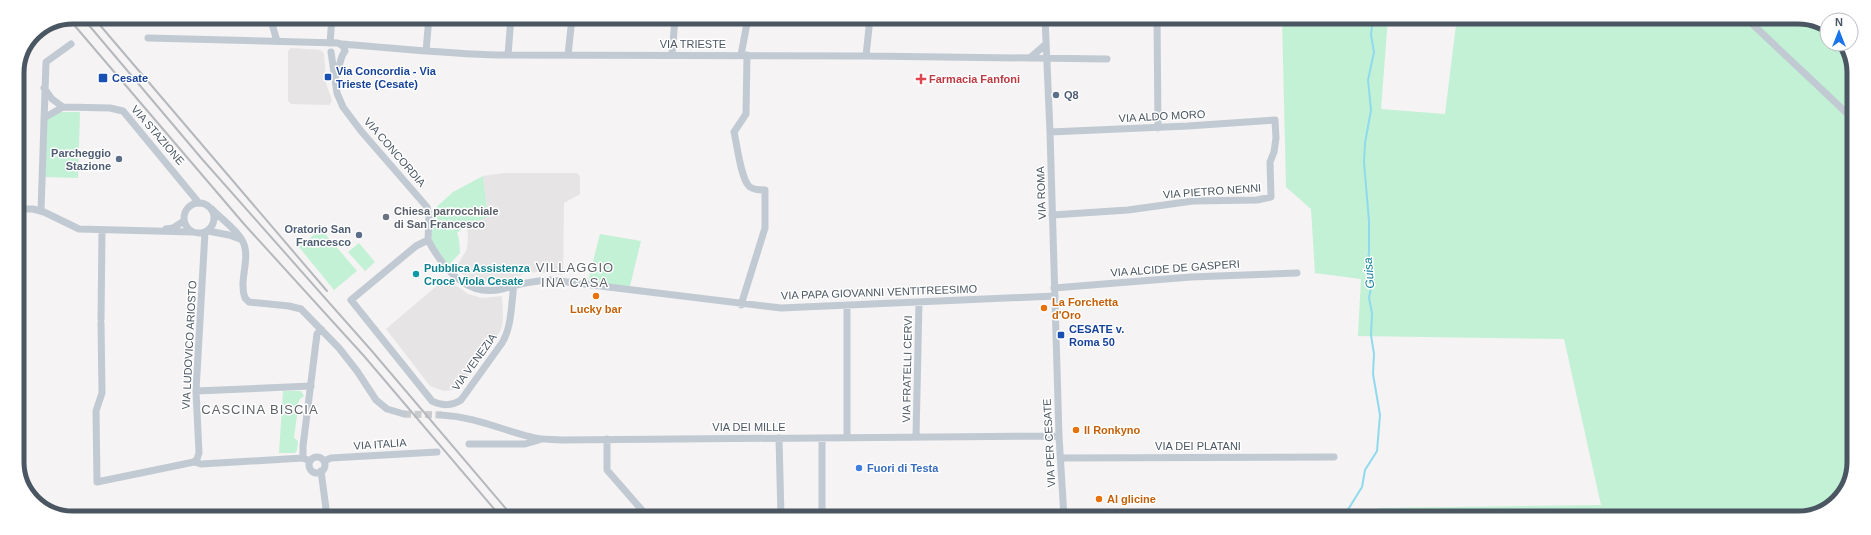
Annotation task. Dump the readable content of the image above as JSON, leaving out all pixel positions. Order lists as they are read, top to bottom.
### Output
{
  "streets": {
    "street": [
      "VIA TRIESTE",
      "VIA ALDO MORO",
      "VIA STAZIONE",
      "VIA CONCORDIA",
      "VIA PIETRO NENNI",
      "VIA ROMA",
      "VIA ALCIDE DE GASPERI",
      "VIA PAPA GIOVANNI VENTITREESIMO",
      "VIA LUDOVICO ARIOSTO",
      "VIA VENEZIA",
      "VIA FRATELLI CERVI",
      "VIA DEI MILLE",
      "VIA PER CESATE",
      "VIA ITALIA",
      "VIA DEI PLATANI"
    ]
  },
  "crossings": [
    ["VIA TRIESTE", "VIA CONCORDIA"],
    ["VIA TRIESTE", "VIA ROMA"],
    ["VIA ALDO MORO", "VIA PIETRO NENNI"],
    ["VIA ALDO MORO", "VIA ROMA"],
    ["VIA STAZIONE", "VIA LUDOVICO ARIOSTO"],
    ["VIA CONCORDIA", "VIA VENEZIA"],
    ["VIA PIETRO NENNI", "VIA ROMA"],
    ["VIA ROMA", "VIA ALCIDE DE GASPERI"],
    ["VIA ROMA", "VIA PAPA GIOVANNI VENTITREESIMO"],
    ["VIA ROMA", "VIA PER CESATE"],
    ["VIA PAPA GIOVANNI VENTITREESIMO", "VIA VENEZIA"],
    ["VIA PAPA GIOVANNI VENTITREESIMO", "VIA FRATELLI CERVI"],
    ["VIA FRATELLI CERVI", "VIA DEI MILLE"],
    ["VIA DEI MILLE", "VIA PER CESATE"],
    ["VIA PER CESATE", "VIA DEI PLATANI"]
  ],
  "districts": ["VILLAGGIO INA CASA", "CASCINA BISCIA"],
  "water": ["Guisa"],
  "places": {
    "transit": ["Via Concordia - Via Trieste (Cesate)", "Cesate", "CESATE v. Roma 50"],
    "health": ["Farmacia Fanfoni"],
    "other": [
      "Q8",
      "Parcheggio Stazione",
      "Chiesa parrocchiale di San Francesco",
      "Oratorio San Francesco",
      "Pubblica Assistenza Croce Viola Cesate",
      "Lucky bar",
      "La Forchetta d'Oro",
      "Il Ronkyno",
      "Fuori di Testa",
      "Al glicine"
    ]
  },
  "north": "top"
}
